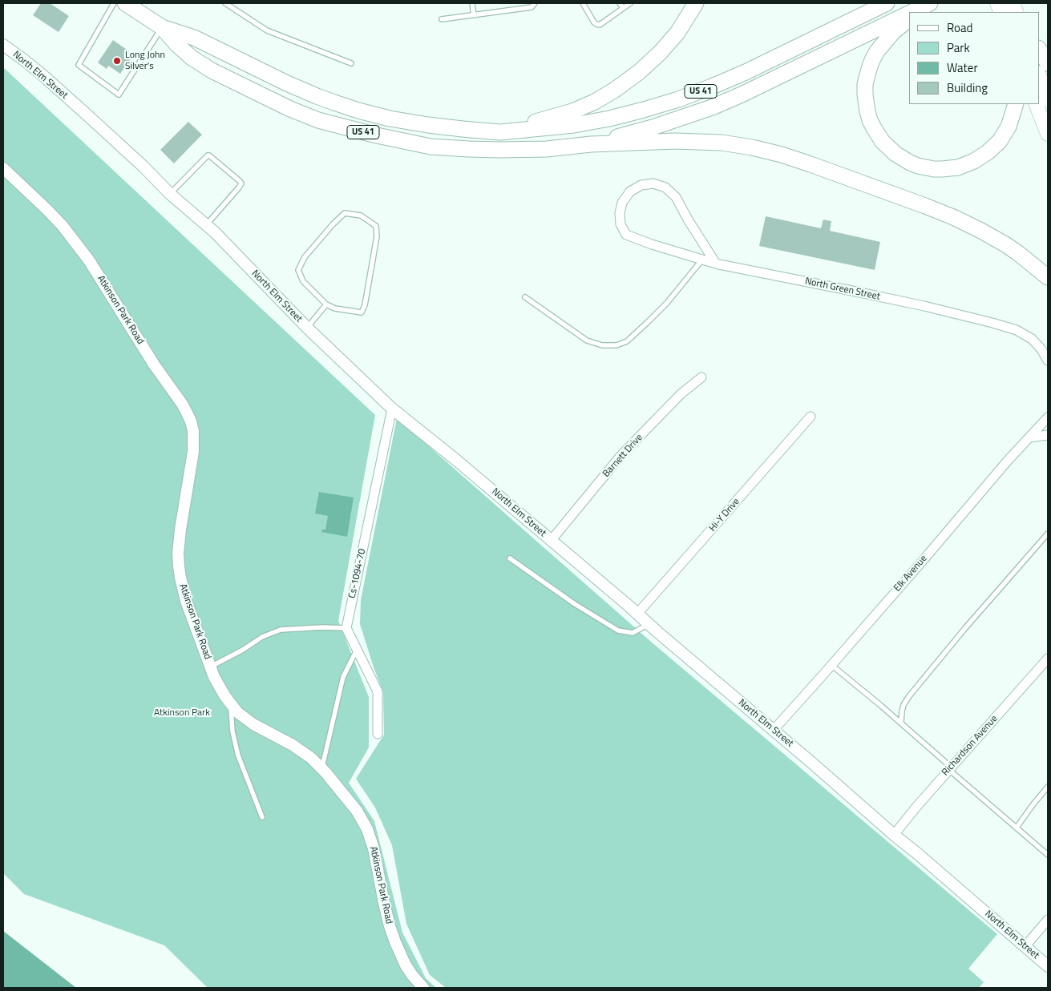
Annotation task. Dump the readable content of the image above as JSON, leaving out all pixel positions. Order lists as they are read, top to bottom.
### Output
{
  "streets": {
    "highway": ["US 41"],
    "street": [
      "North Elm Street",
      "North Green Street",
      "Atkinson Park Road",
      "Barnett Drive",
      "Hi-Y Drive",
      "Cs-1094-70",
      "Elk Avenue",
      "Richardson Avenue"
    ]
  },
  "crossings": [
    ["North Elm Street", "Barnett Drive"],
    ["North Elm Street", "Hi-Y Drive"],
    ["North Elm Street", "Cs-1094-70"],
    ["North Elm Street", "Elk Avenue"],
    ["North Elm Street", "Richardson Avenue"]
  ],
  "parks": ["Atkinson Park"],
  "places": ["Long John Silver's"],
  "legend": [
    "Road",
    "Park",
    "Water",
    "Building"
  ]
}
